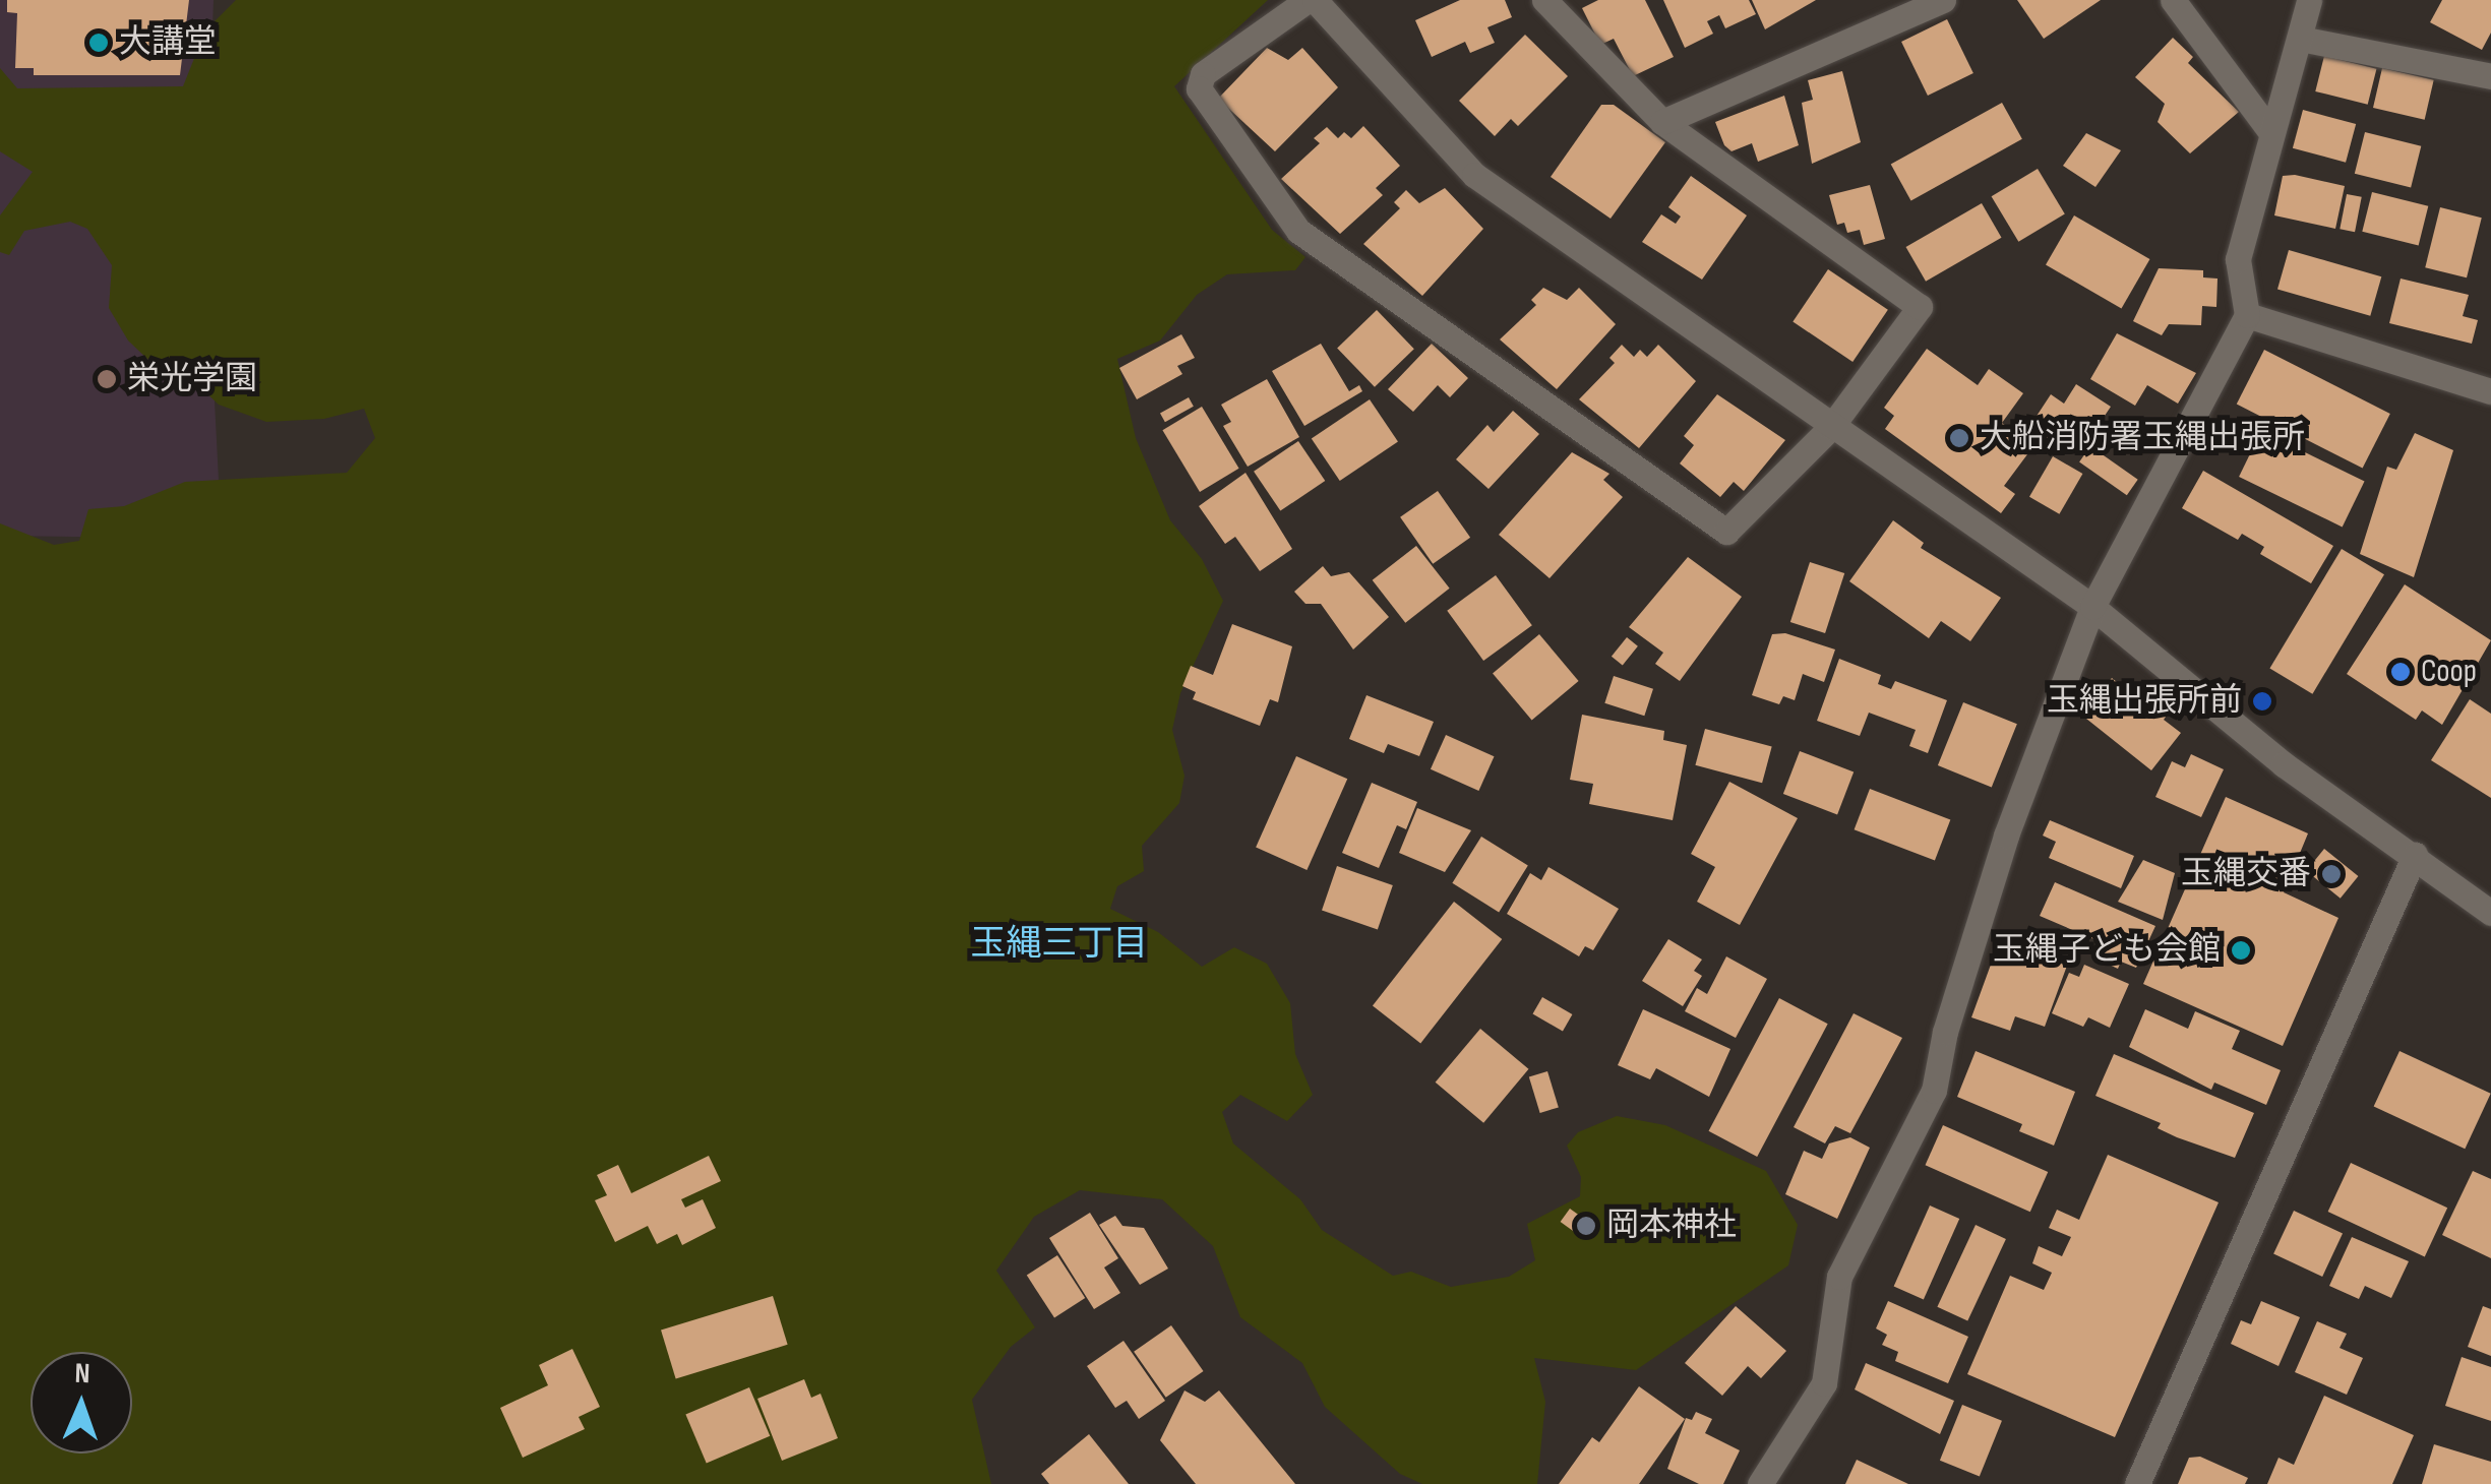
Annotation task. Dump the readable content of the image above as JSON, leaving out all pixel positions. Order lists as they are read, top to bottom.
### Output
{
  "districts": ["玉縄三丁目"],
  "places": [
    "大講堂",
    "栄光学園",
    "大船消防署玉縄出張所",
    "Coop",
    "玉縄出張所前",
    "玉縄交番",
    "玉縄子ども会館",
    "岡本神社"
  ],
  "north": "top"
}
